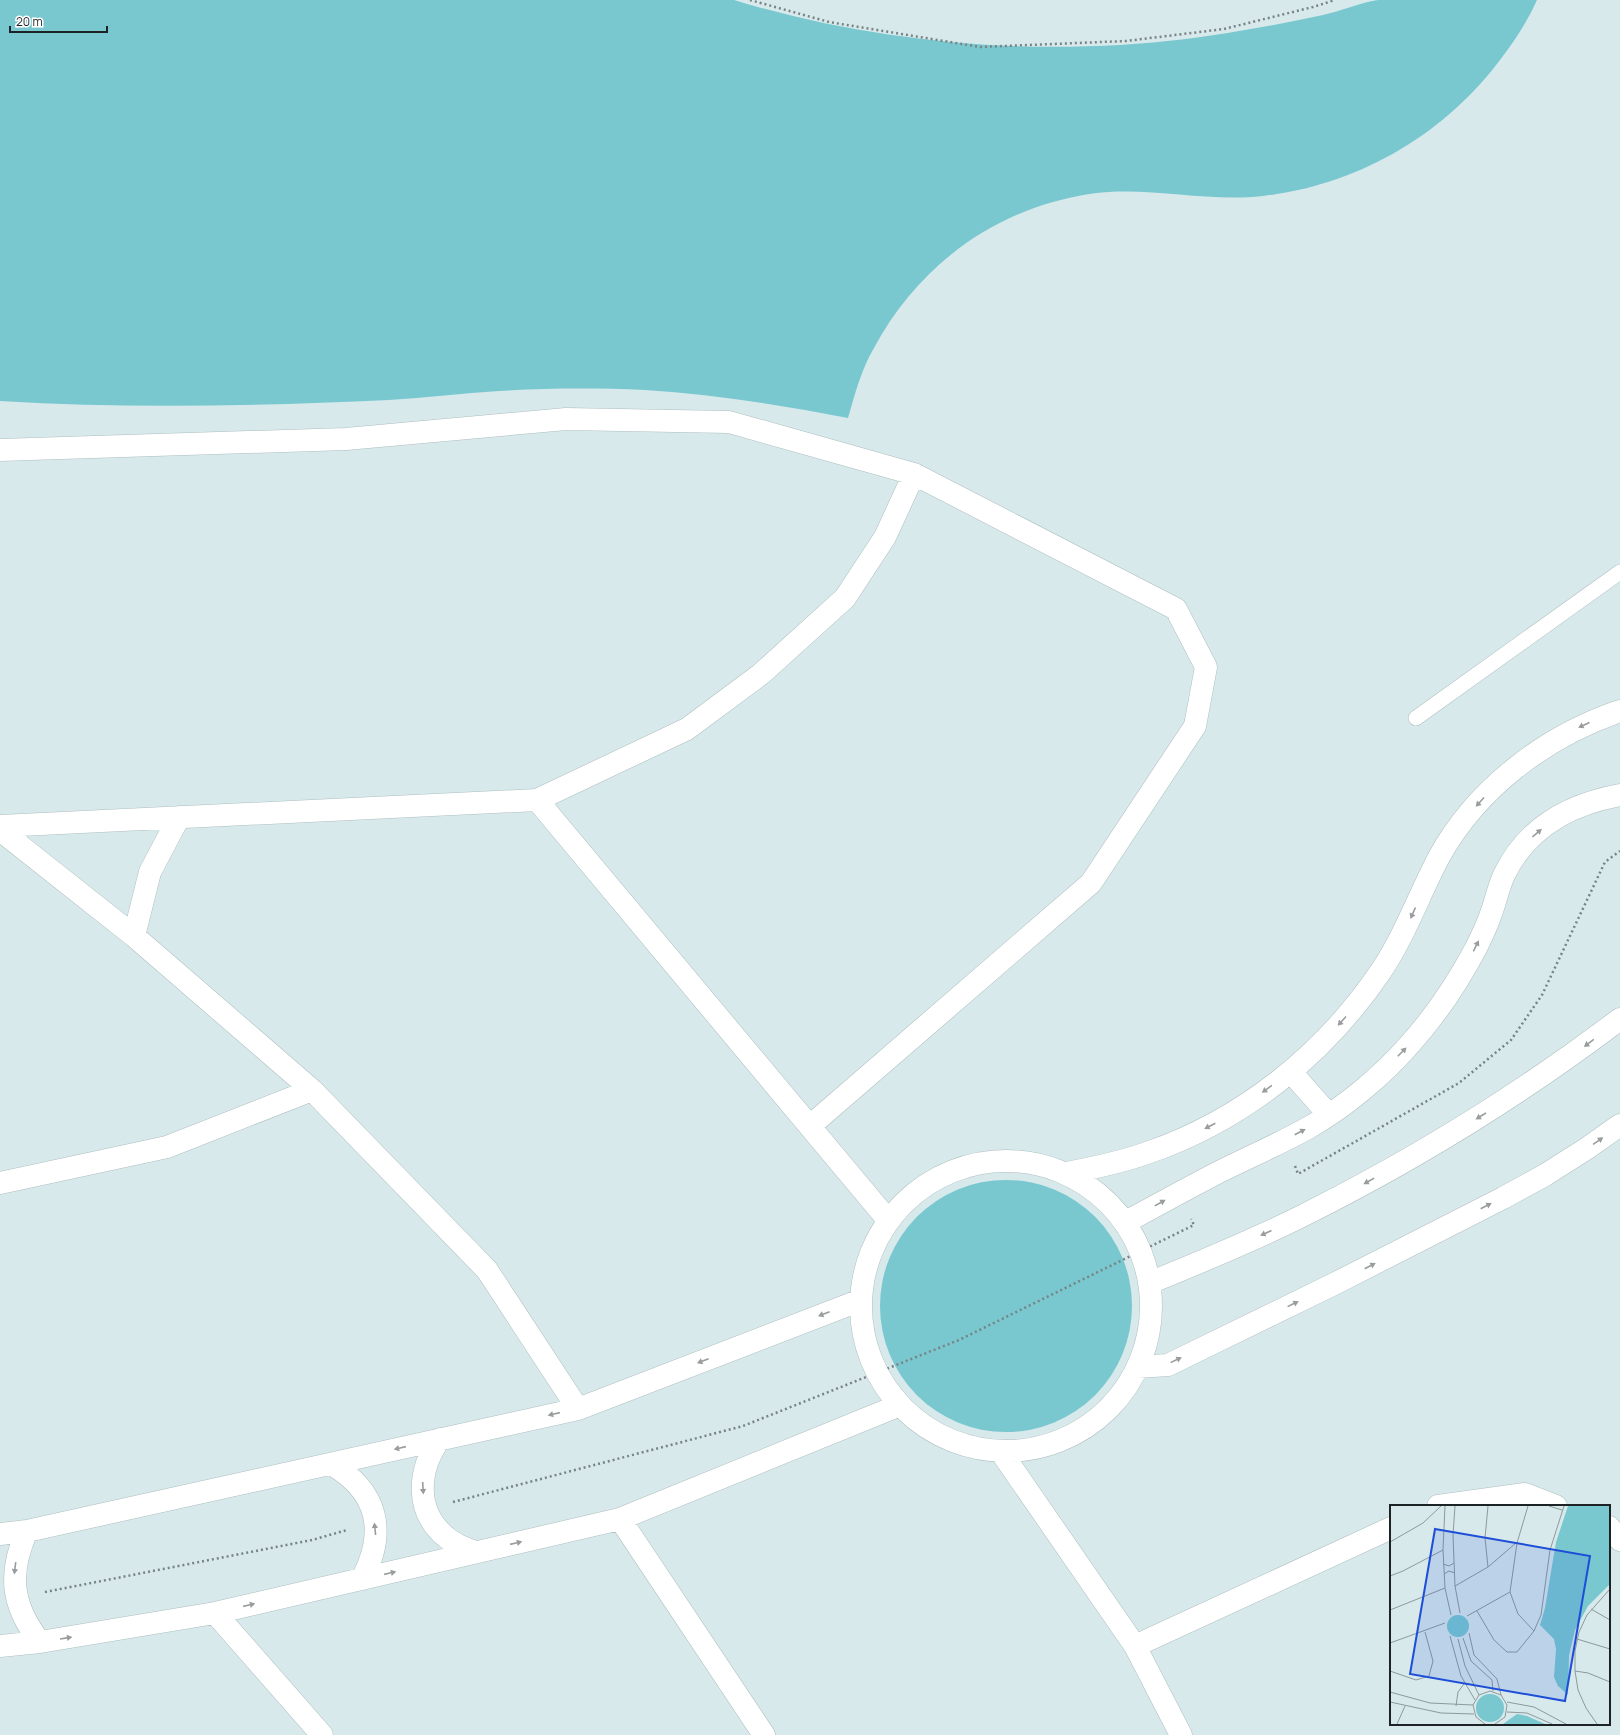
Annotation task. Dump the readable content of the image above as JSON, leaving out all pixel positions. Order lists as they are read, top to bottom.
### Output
{
  "scale_bar": "20 m"
}
